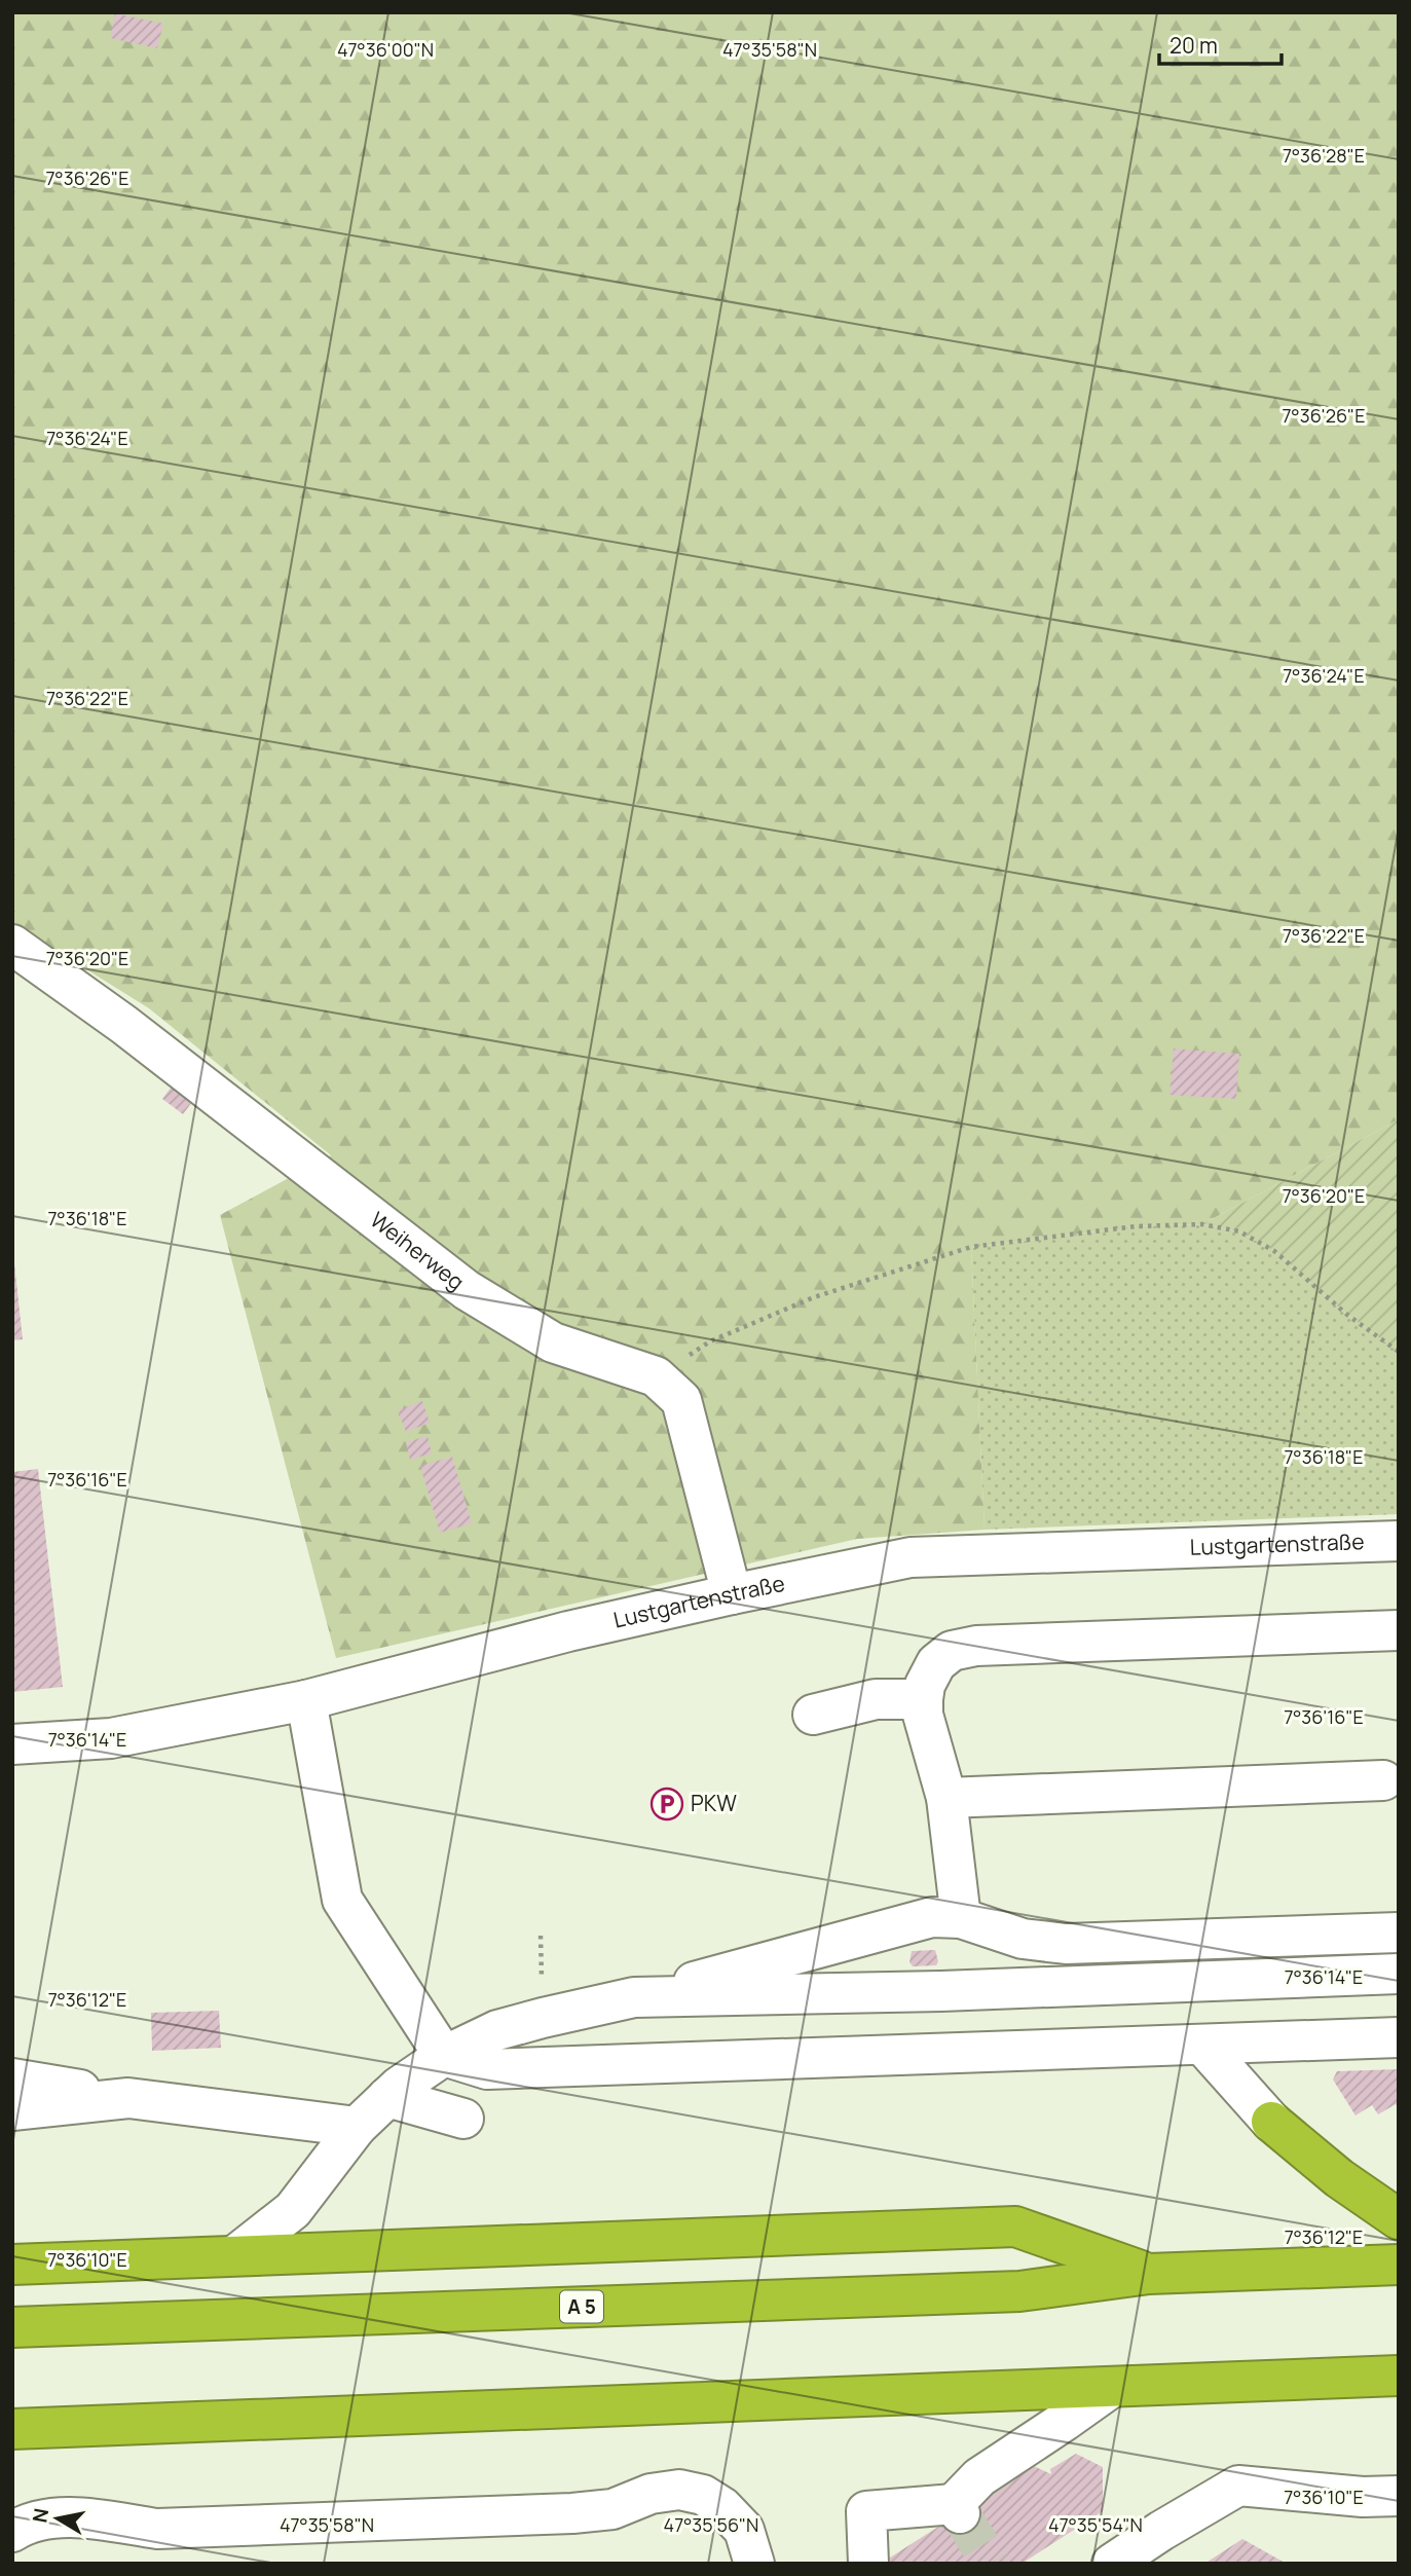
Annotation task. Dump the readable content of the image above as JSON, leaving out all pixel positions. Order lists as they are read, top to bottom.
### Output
{
  "streets": {
    "highway": ["A 5"],
    "street": ["Weiherweg", "Lustgartenstraße"]
  },
  "crossings": [
    ["Weiherweg", "Lustgartenstraße"]
  ],
  "places": {
    "parking": ["PKW"]
  },
  "scale_bar": "20 m",
  "north": "left",
  "coordinates": [
    "47°36'00\"N",
    "47°35'58\"N",
    "7°36'28\"E",
    "7°36'26\"E",
    "7°36'24\"E",
    "7°36'22\"E",
    "7°36'20\"E",
    "7°36'18\"E",
    "7°36'16\"E",
    "7°36'14\"E",
    "7°36'12\"E",
    "7°36'10\"E",
    "47°35'56\"N",
    "47°35'54\"N"
  ]
}
